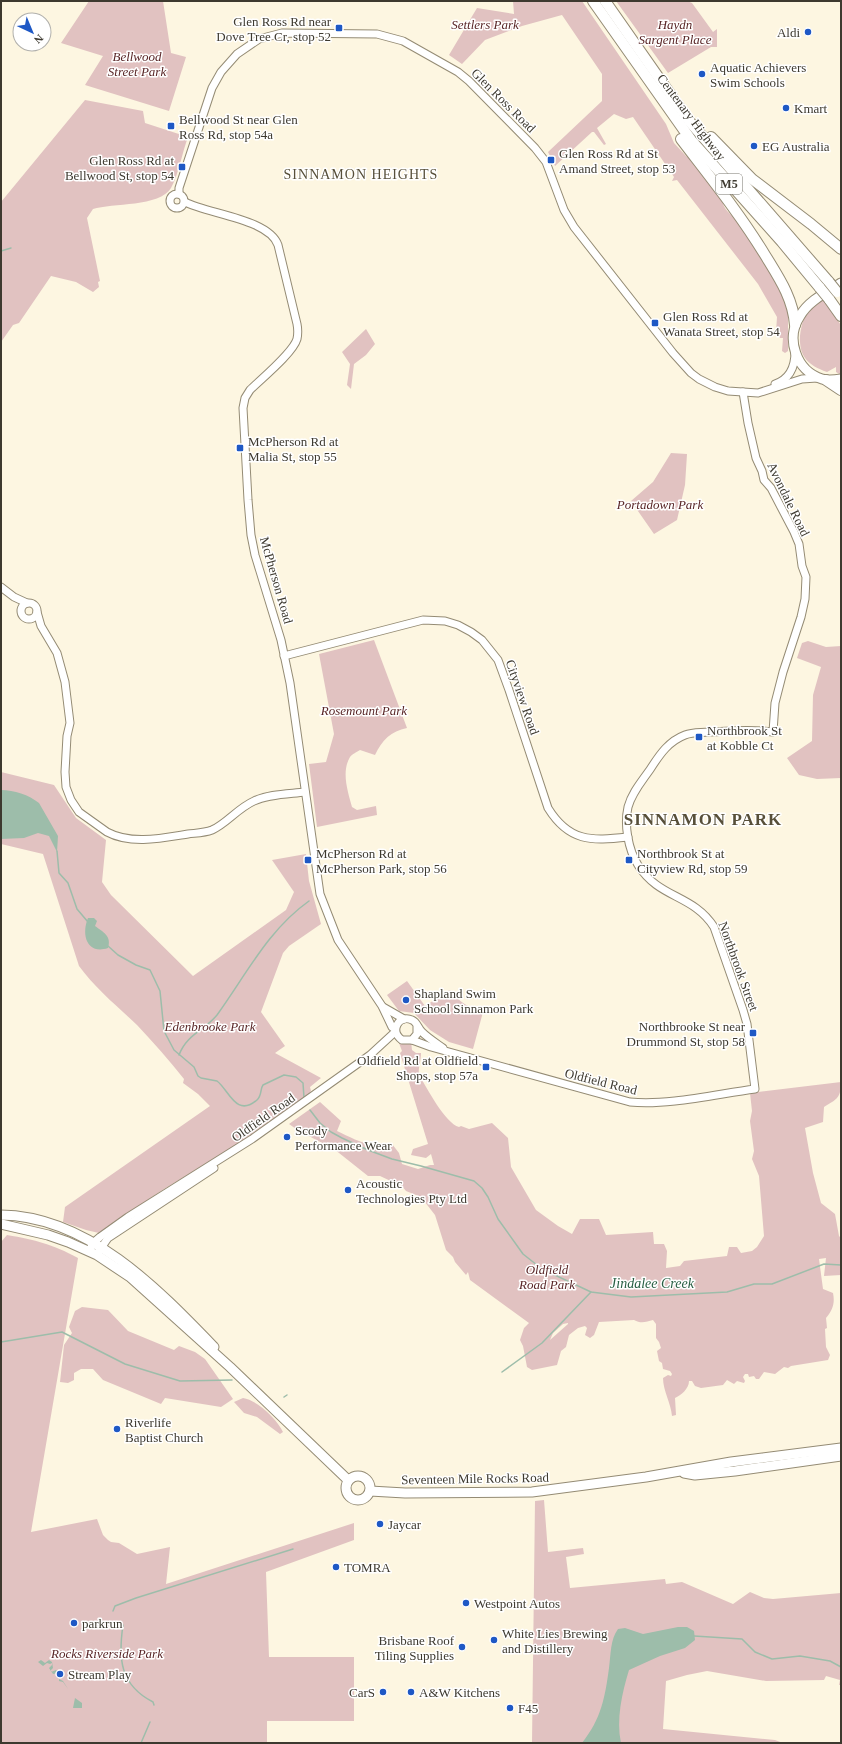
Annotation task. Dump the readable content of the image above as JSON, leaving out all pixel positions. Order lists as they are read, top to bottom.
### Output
{
  "streets": {
    "highway": ["Centenary Highway", "M5"],
    "main road": ["Seventeen Mile Rocks Road"],
    "street": [
      "Glen Ross Road",
      "Avondale Road",
      "McPherson Road",
      "Cityview Road",
      "Northbrook Street",
      "Oldfield Road"
    ]
  },
  "crossings": [
    ["Glen Ross Road", "Avondale Road"],
    ["Glen Ross Road", "McPherson Road"],
    ["Avondale Road", "Northbrook Street"],
    ["McPherson Road", "Cityview Road"],
    ["McPherson Road", "Oldfield Road"],
    ["Cityview Road", "Northbrook Street"],
    ["Northbrook Street", "Oldfield Road"]
  ],
  "districts": ["SINNAMON HEIGHTS", "SINNAMON PARK"],
  "water": ["Jindalee Creek"],
  "parks": [
    "Settlers Park",
    "Haydn Sargent Place",
    "Bellwood Street Park",
    "Portadown Park",
    "Rosemount Park",
    "Edenbrooke Park",
    "Oldfield Road Park",
    "Rocks Riverside Park"
  ],
  "places": {
    "transit": [
      "Glen Ross Rd near Dove Tree Cr, stop 52",
      "Bellwood St near Glen Ross Rd, stop 54a",
      "Glen Ross Rd at St Amand Street, stop 53",
      "Glen Ross Rd at Bellwood St, stop 54",
      "Glen Ross Rd at Wanata Street, stop 54",
      "McPherson Rd at Malia St, stop 55",
      "Northbrook St at Kobble Ct",
      "McPherson Rd at McPherson Park, stop 56",
      "Northbrook St at Cityview Rd, stop 59",
      "Northbrooke St near Drummond St, stop 58",
      "Oldfield Rd at Oldfield Shops, stop 57a"
    ],
    "other": [
      "Aldi",
      "Aquatic Achievers Swim Schools",
      "Kmart",
      "EG Australia",
      "Shapland Swim School Sinnamon Park",
      "Scody Performance Wear",
      "Acoustic Technologies Pty Ltd",
      "Riverlife Baptist Church",
      "Jaycar",
      "TOMRA",
      "Westpoint Autos",
      "parkrun",
      "White Lies Brewing and Distillery",
      "Brisbane Roof Tiling Supplies",
      "Stream Play",
      "CarS",
      "A&W Kitchens",
      "F45"
    ]
  },
  "north": "bottom right"
}
